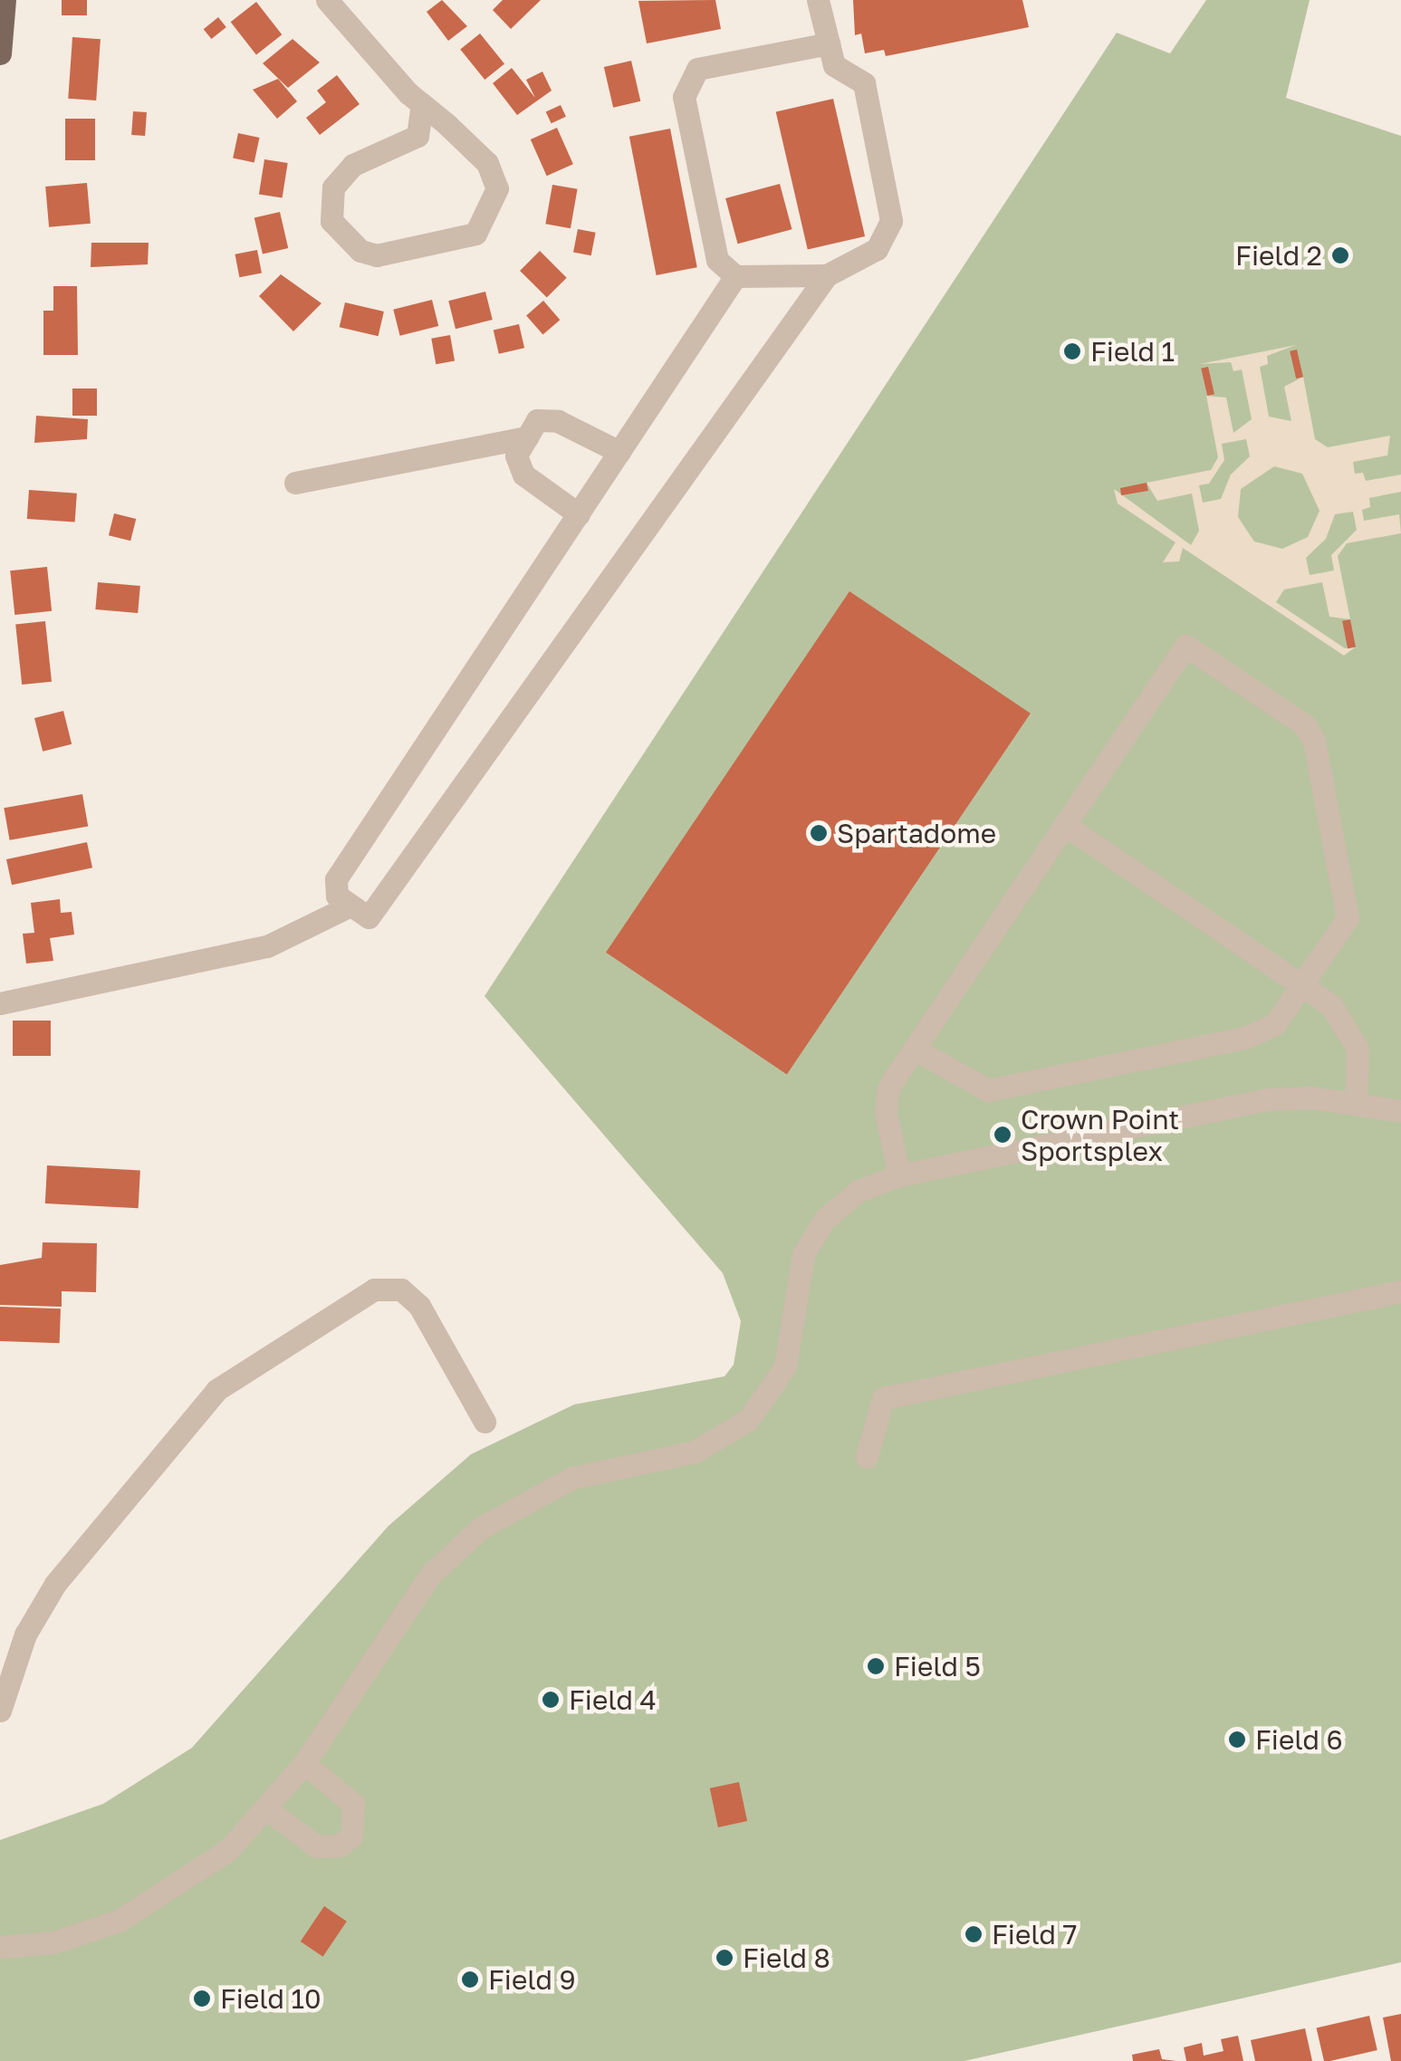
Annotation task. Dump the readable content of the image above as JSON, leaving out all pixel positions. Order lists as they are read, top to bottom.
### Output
{
  "places": [
    "Field 2",
    "Field 1",
    "Spartadome",
    "Crown Point Sportsplex",
    "Field 5",
    "Field 4",
    "Field 6",
    "Field 7",
    "Field 8",
    "Field 9",
    "Field 10"
  ]
}
